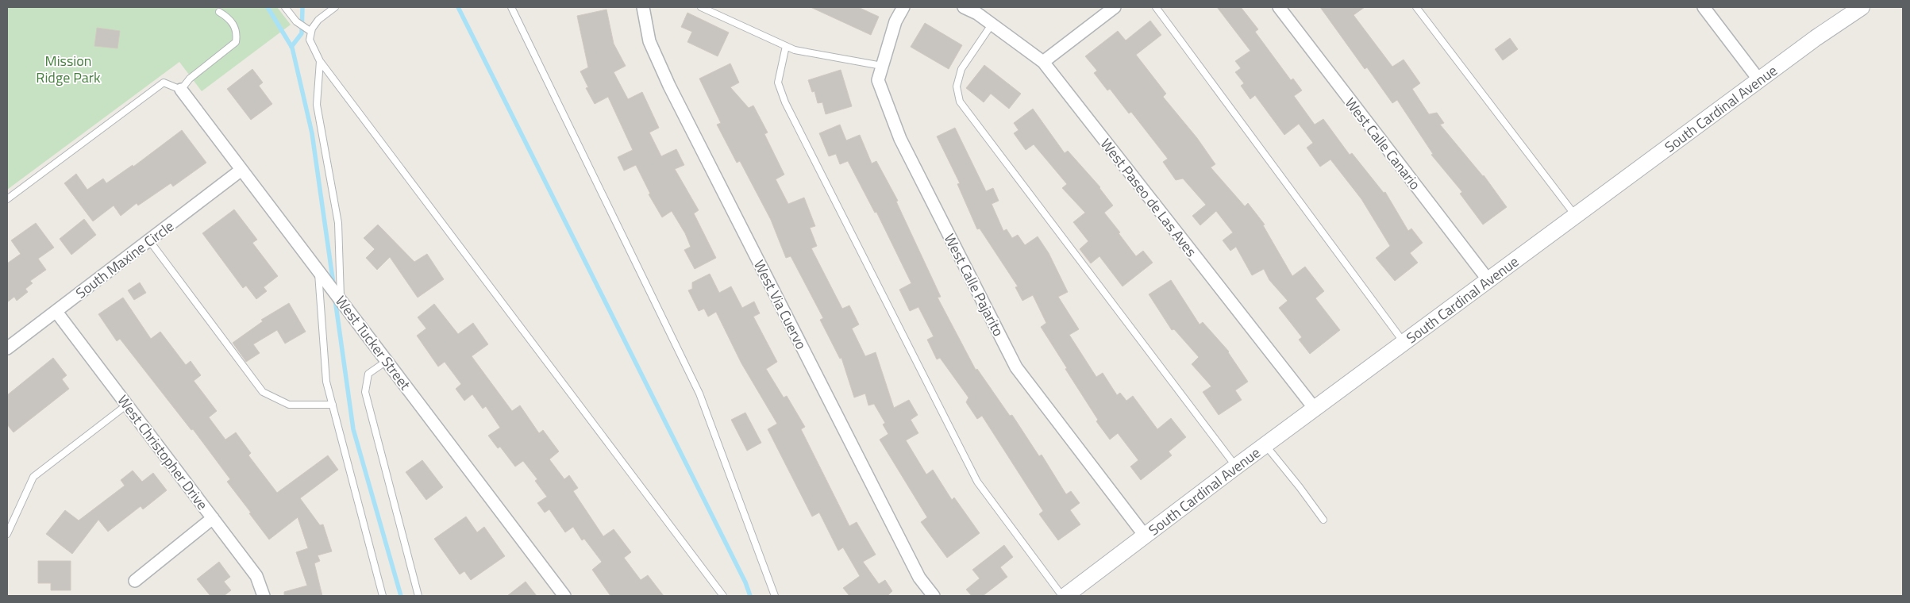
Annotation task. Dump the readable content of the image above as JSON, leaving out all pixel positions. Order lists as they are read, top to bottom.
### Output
{
  "streets": {
    "main road": ["South Cardinal Avenue"],
    "street": [
      "West Calle Canario",
      "West Paseo de Las Aves",
      "South Maxine Circle",
      "West Calle Pajarito",
      "West Via Cuervo",
      "West Tucker Street",
      "West Christopher Drive"
    ]
  },
  "crossings": [
    ["South Cardinal Avenue", "West Calle Canario"],
    ["South Cardinal Avenue", "West Paseo de Las Aves"],
    ["South Cardinal Avenue", "West Calle Pajarito"],
    ["South Maxine Circle", "West Tucker Street"],
    ["South Maxine Circle", "West Christopher Drive"]
  ],
  "parks": ["Mission Ridge Park"]
}
